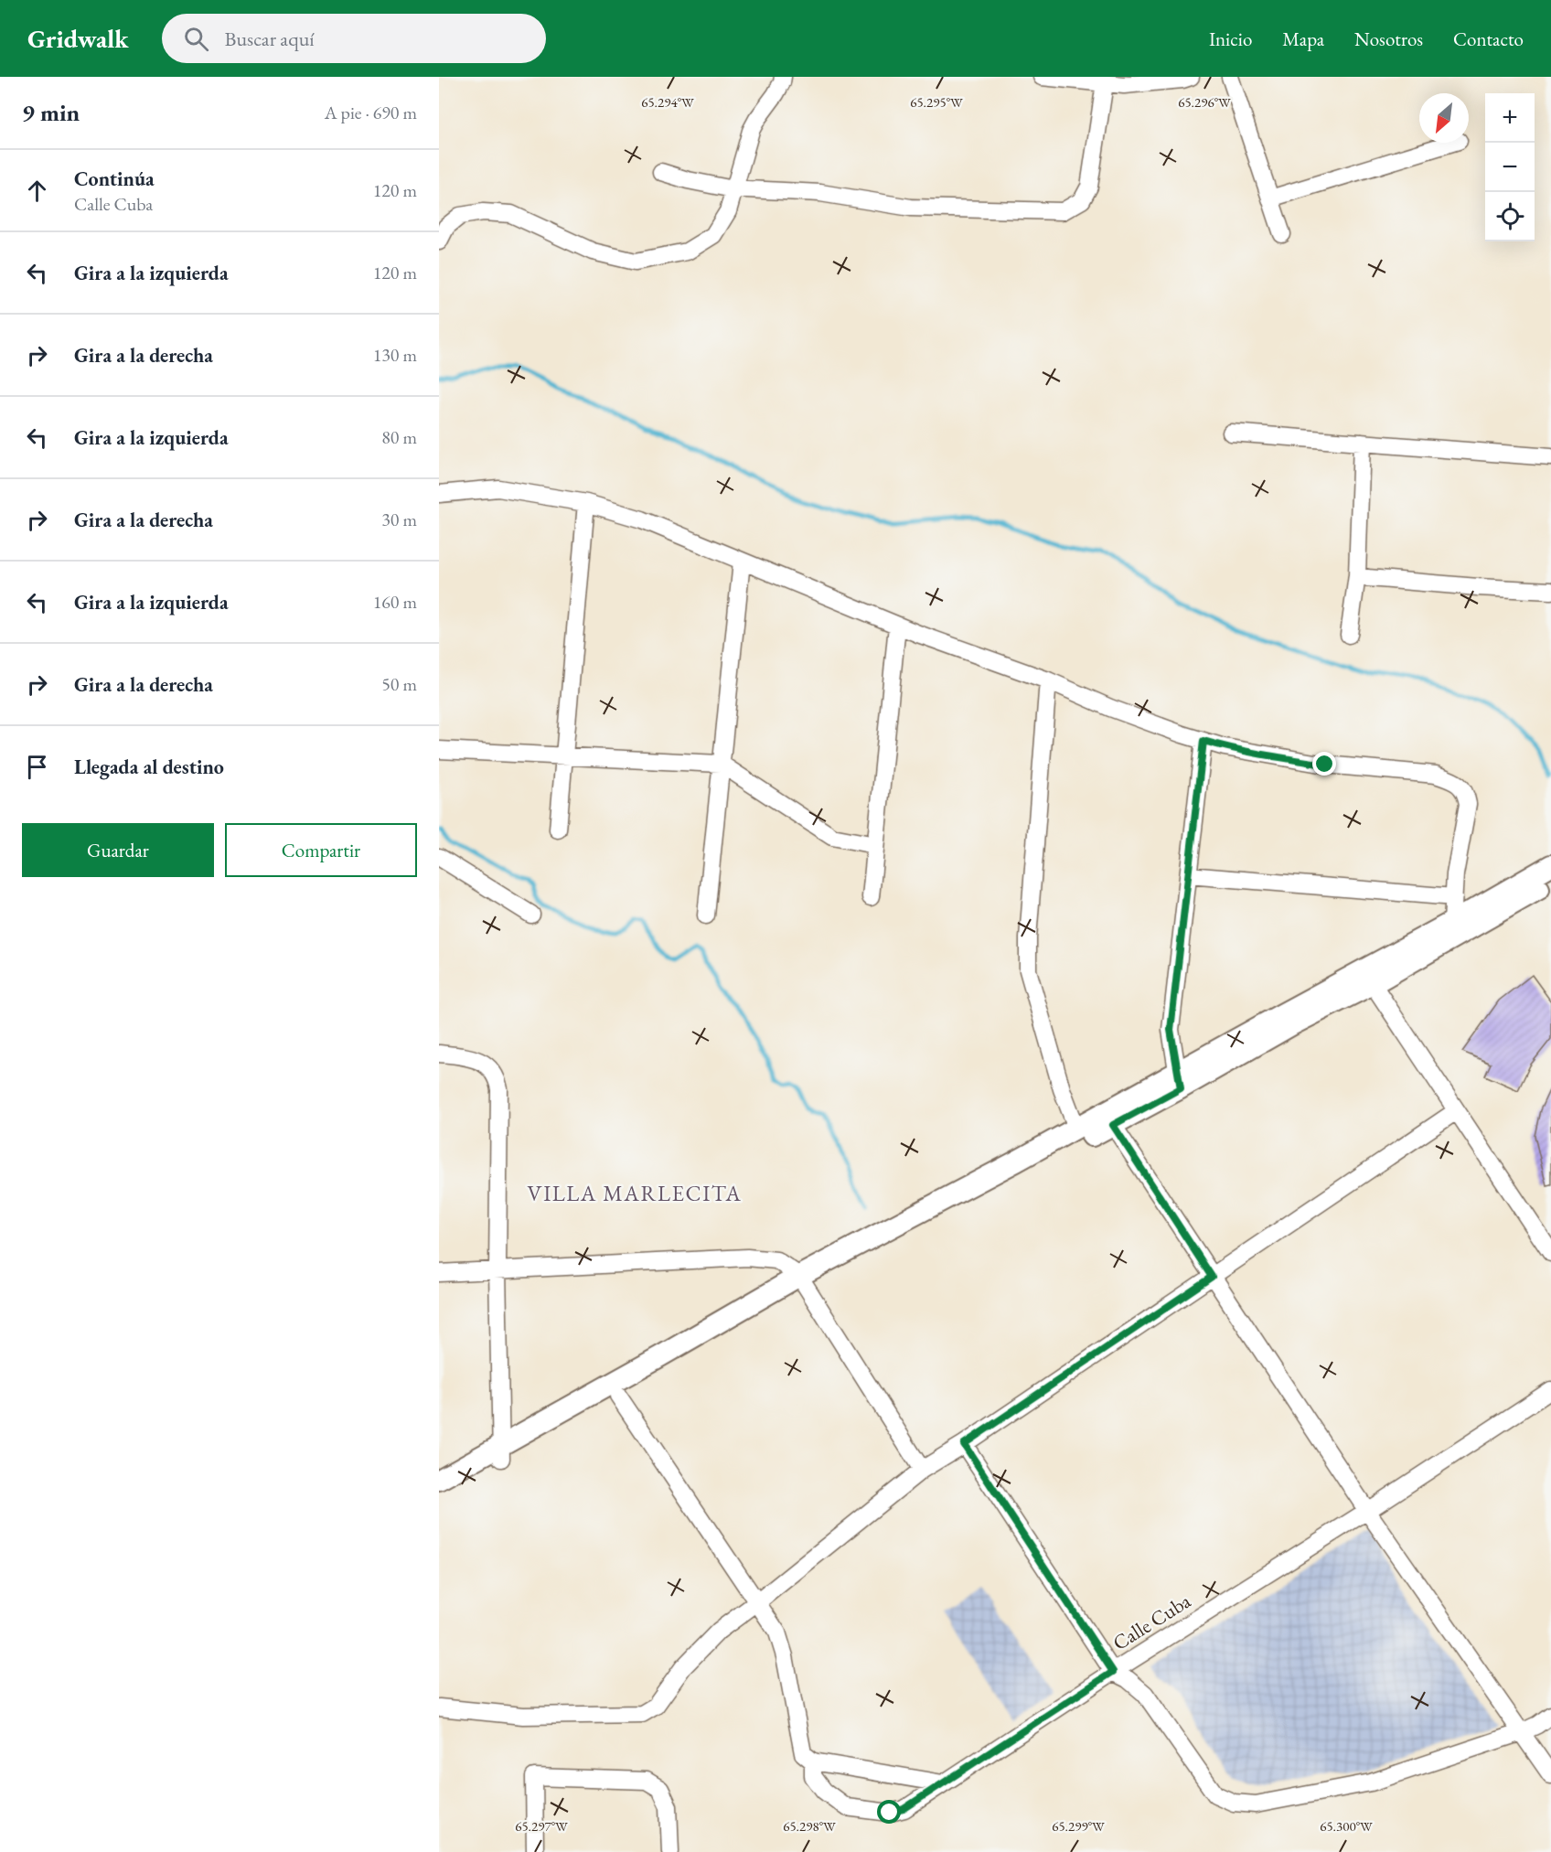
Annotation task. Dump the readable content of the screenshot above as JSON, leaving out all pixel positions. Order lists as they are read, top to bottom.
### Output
{
  "streets": {
    "street": ["Calle Cuba"]
  },
  "districts": ["VILLA MARLECITA"],
  "north": "bottom left",
  "page": {
    "header": "Gridwalk",
    "search": "Buscar aquí",
    "nav": [
      "Inicio",
      "Mapa",
      "Nosotros",
      "Contacto"
    ],
    "heading": ["9 min", "A pie · 690 m"],
    "map_buttons": ["+", "−"],
    "list": [
      ["Continúa", "Calle Cuba", "120 m"],
      ["Gira a la izquierda", "120 m"],
      ["Gira a la derecha", "130 m"],
      ["Gira a la izquierda", "80 m"],
      ["Gira a la derecha", "30 m"],
      ["Gira a la izquierda", "160 m"],
      ["Gira a la derecha", "50 m"],
      "Llegada al destino"
    ],
    "buttons": ["Guardar", "Compartir"]
  },
  "coordinates": [
    "65.294°W",
    "65.295°W",
    "65.296°W",
    "65.297°W",
    "65.298°W",
    "65.299°W",
    "65.300°W"
  ]
}
